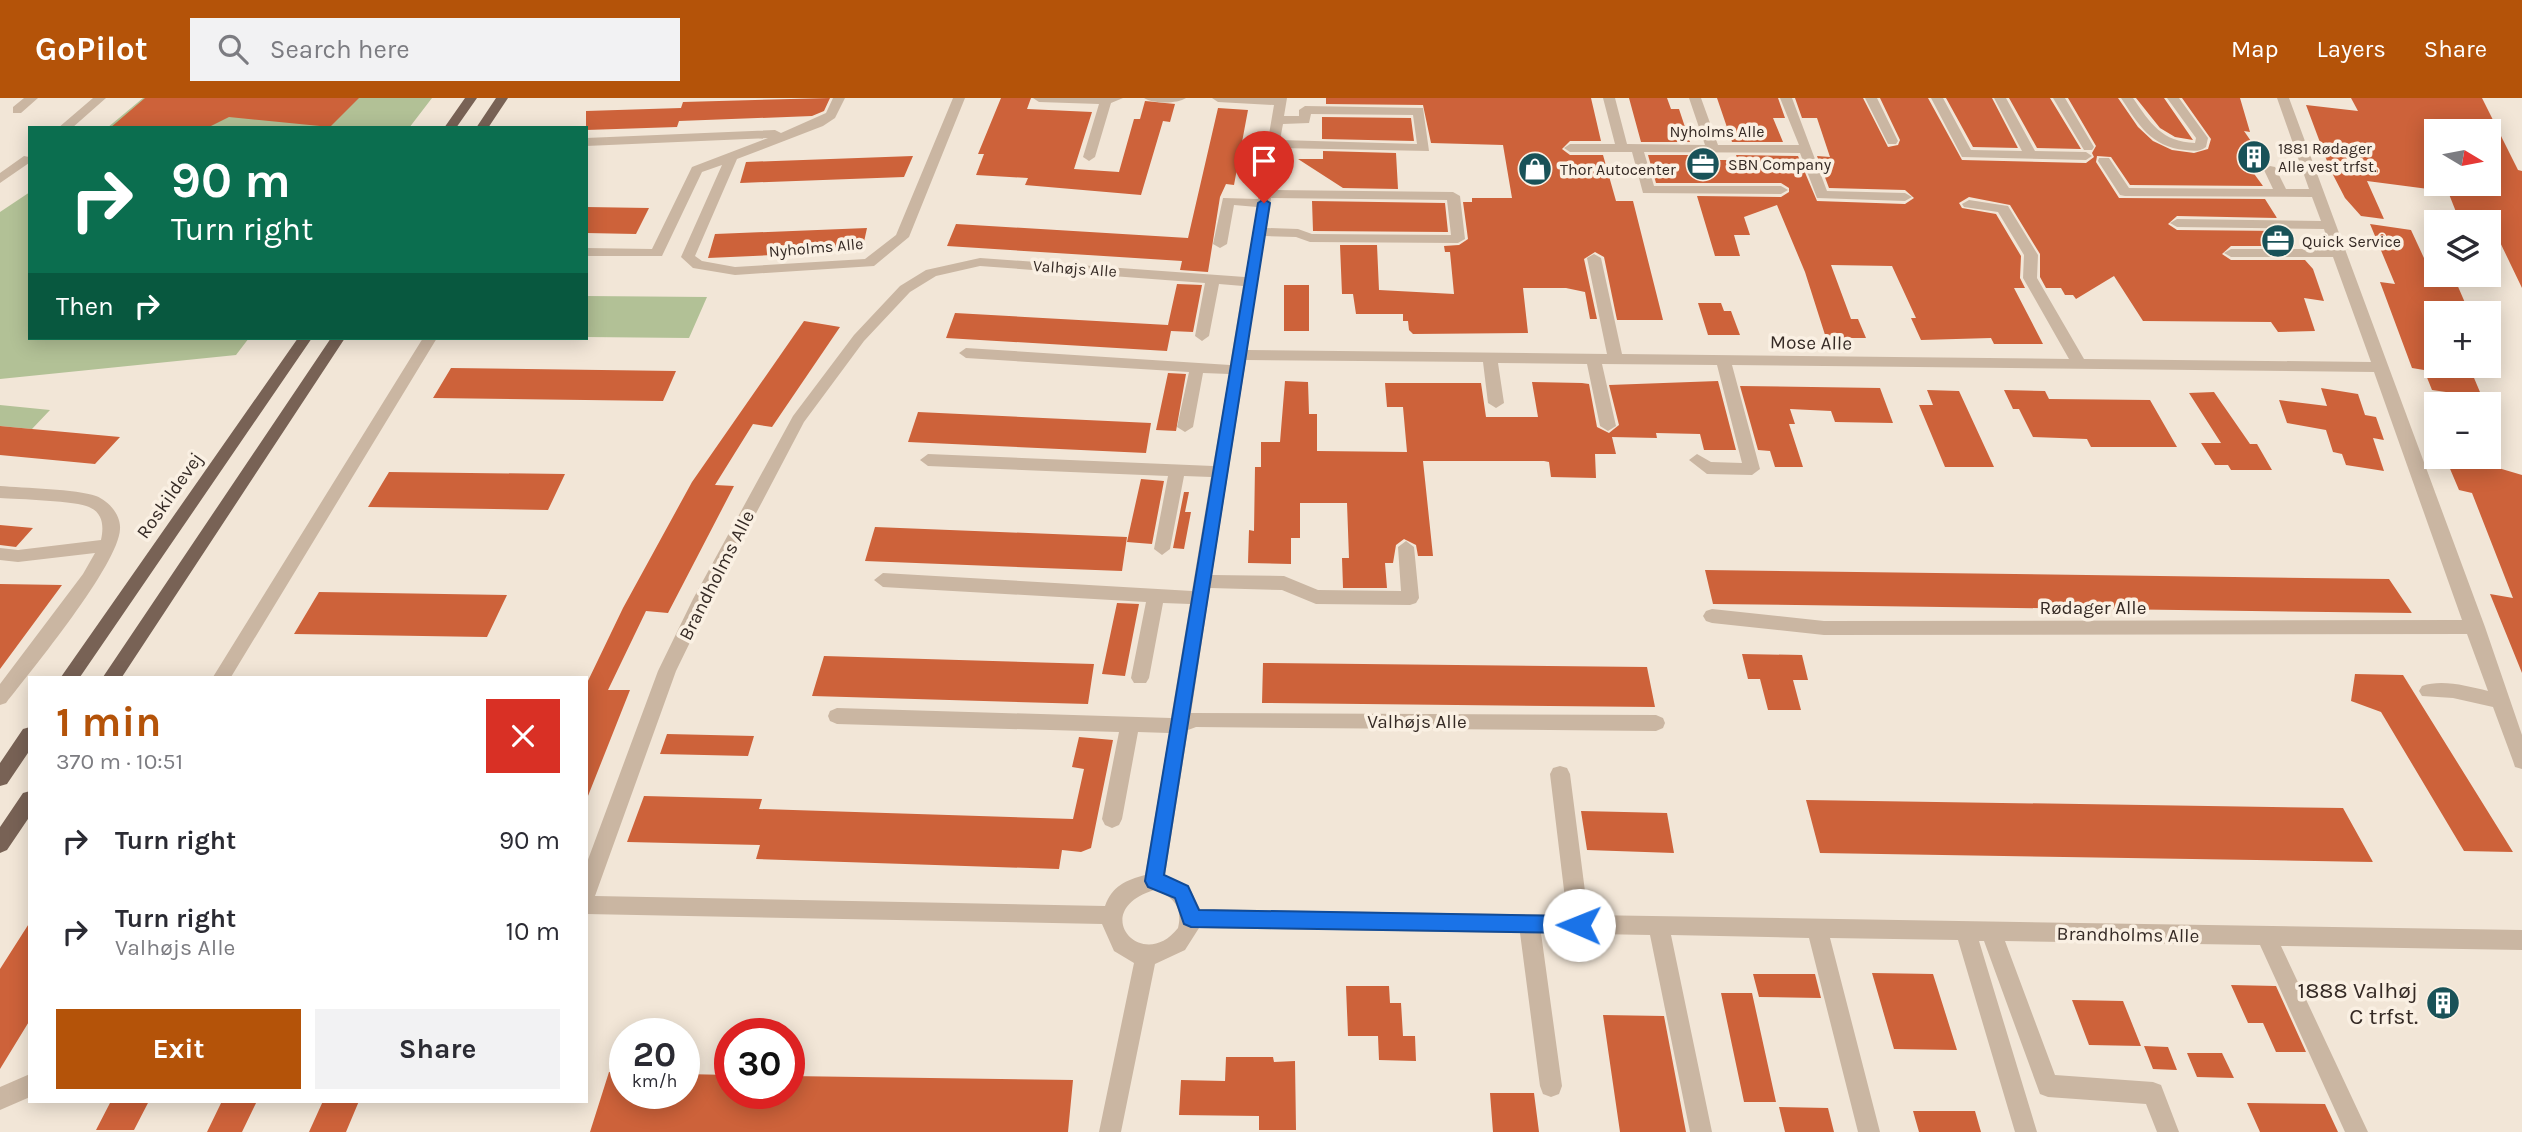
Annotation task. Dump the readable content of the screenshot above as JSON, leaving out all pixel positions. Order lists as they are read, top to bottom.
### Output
{
  "streets": {
    "main road": ["Roskildevej"],
    "street": [
      "Nyholms Alle",
      "Valhøjs Alle",
      "Mose Alle",
      "Brandholms Alle",
      "Rødager Alle"
    ]
  },
  "crossings": [
    ["Valhøjs Alle", "Brandholms Alle"]
  ],
  "places": {
    "building": ["1881 Rødager Alle vest trfst.", "1888 Valhøj C trfst."],
    "office": ["SBN Company", "Quick Service"],
    "shop": ["Thor Autocenter"]
  },
  "north": "right",
  "page": {
    "header": "GoPilot",
    "search": "Search here",
    "nav": ["Map", "Layers", "Share"],
    "map_buttons": ["+", "−"],
    "turn": ["90 m", "Turn right"],
    "then": "Then",
    "heading": ["1 min", "370 m · 10:51"],
    "list": [
      {
        "name": "Turn right",
        "value": "90 m"
      },
      {
        "name": "Turn right",
        "note": "Valhøjs Alle",
        "value": "10 m"
      }
    ],
    "buttons": ["Exit", "Share"],
    "speed": "20 km/h",
    "limit": "30"
  }
}
